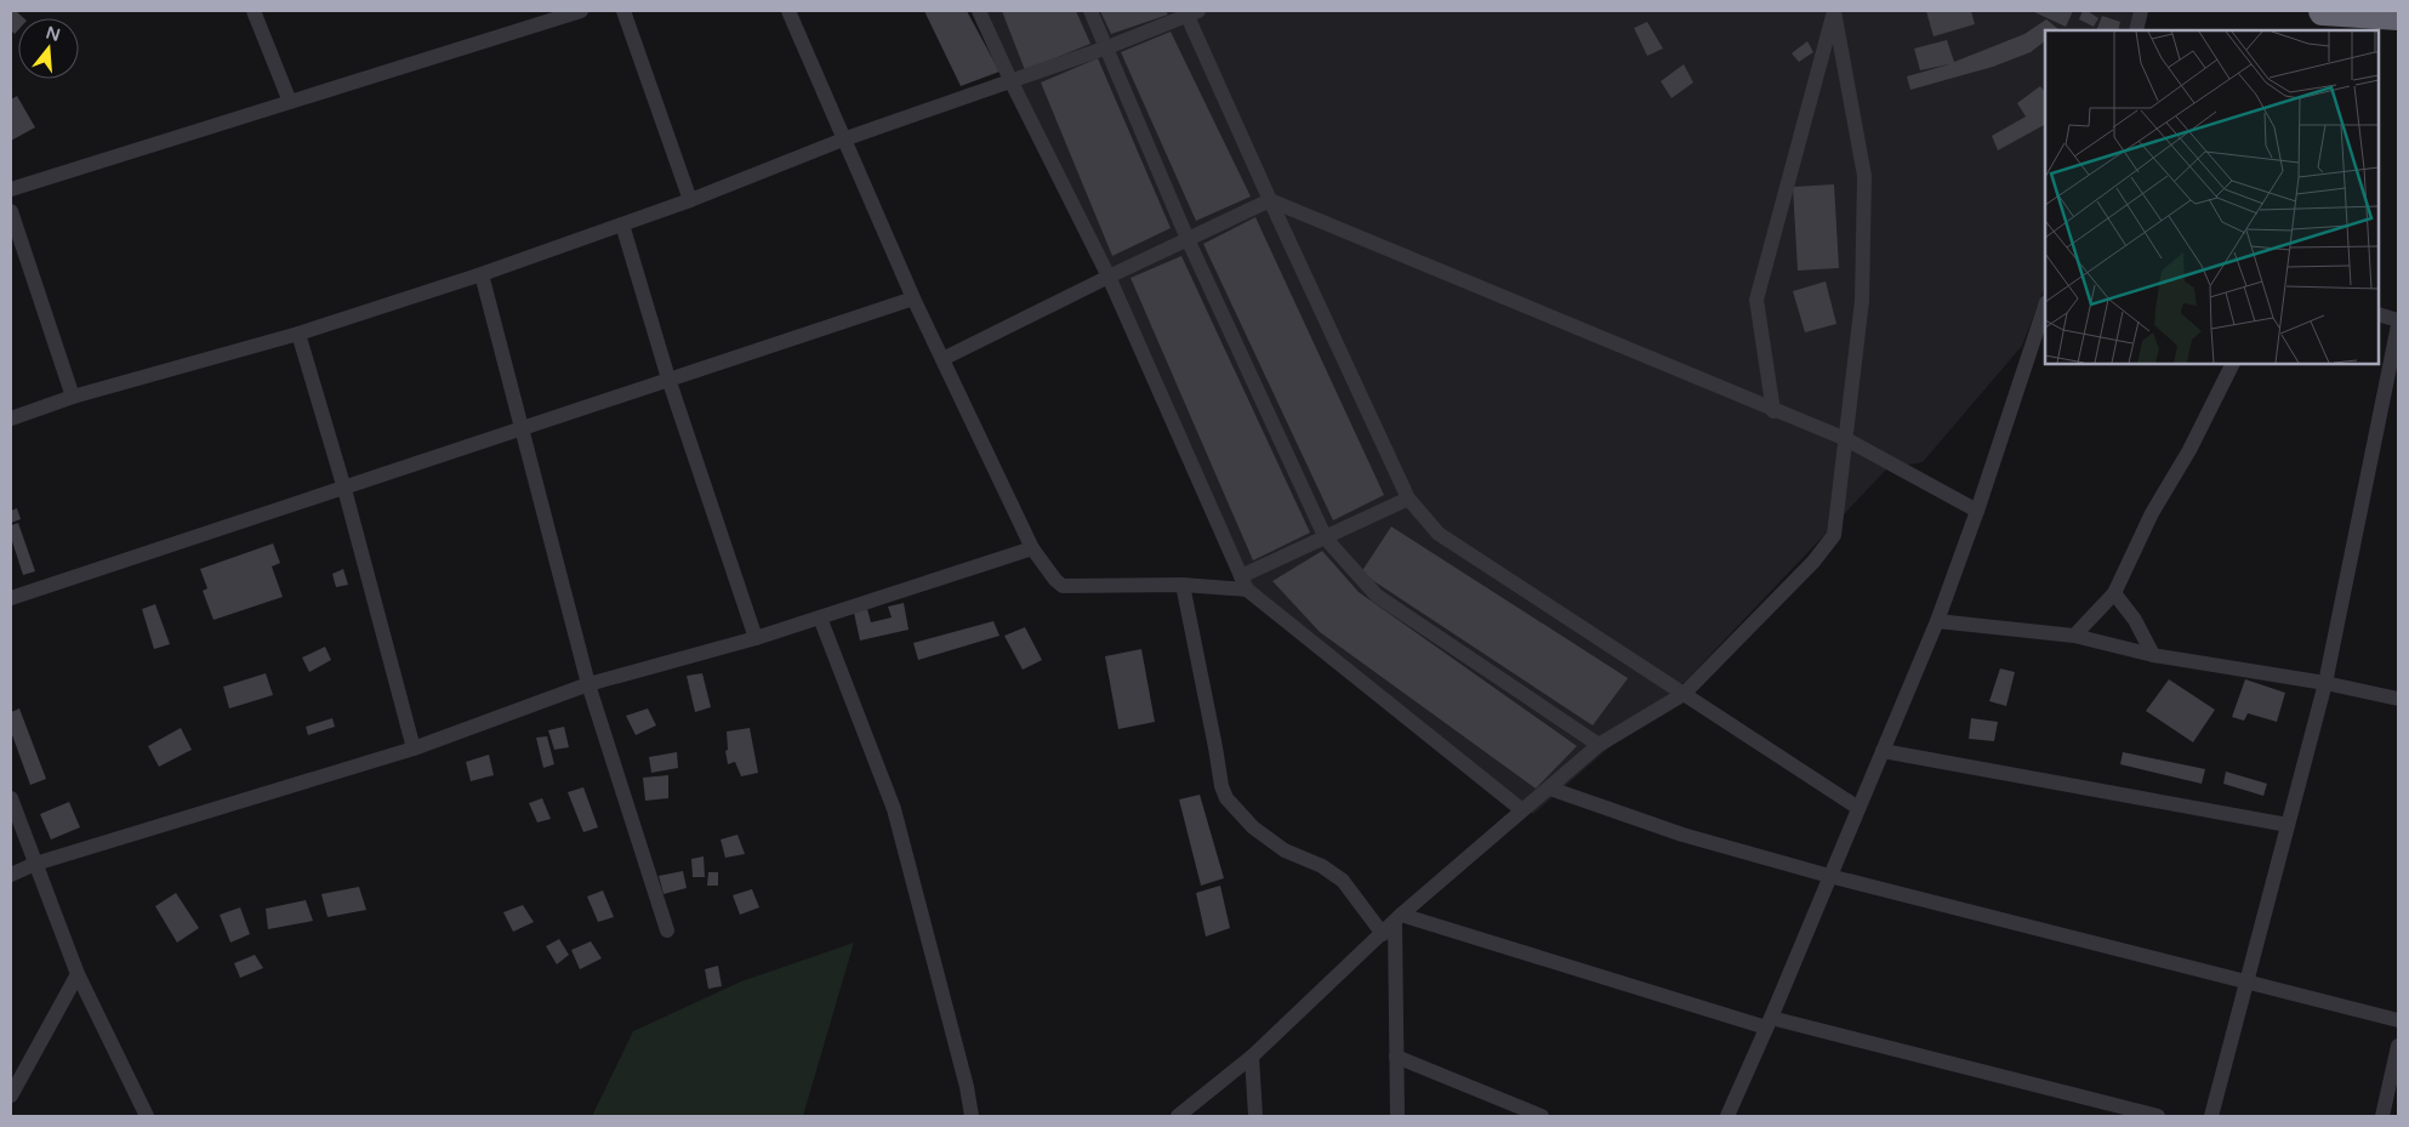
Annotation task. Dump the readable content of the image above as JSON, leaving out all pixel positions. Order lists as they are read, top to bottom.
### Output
{
  "north": "top"
}
